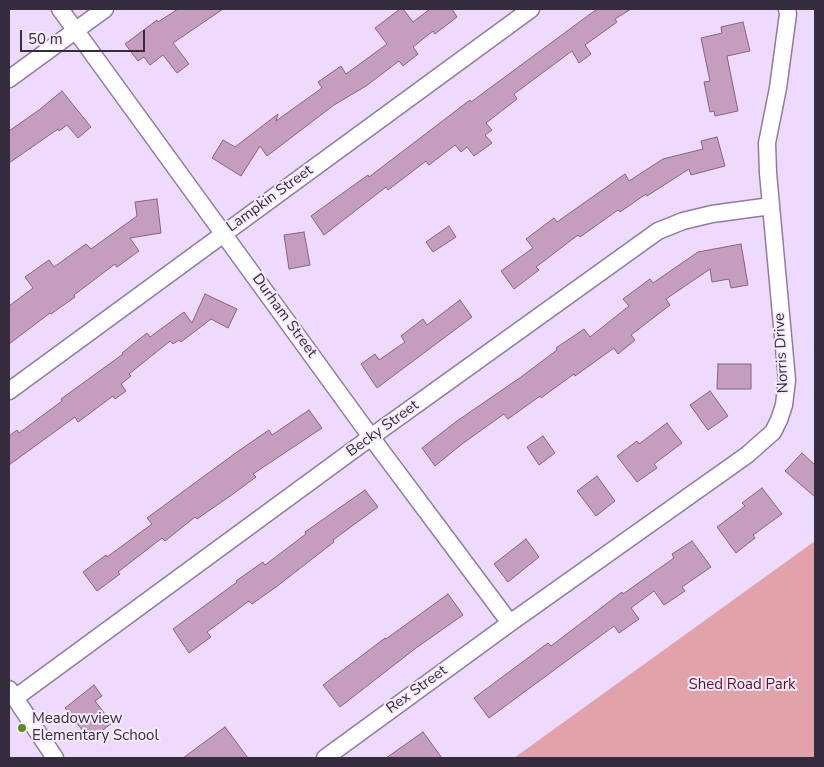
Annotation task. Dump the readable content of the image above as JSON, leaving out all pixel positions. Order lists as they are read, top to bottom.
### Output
{
  "streets": {
    "street": [
      "Lampkin Street",
      "Durham Street",
      "Norris Drive",
      "Becky Street",
      "Rex Street"
    ]
  },
  "crossings": [
    ["Lampkin Street", "Durham Street"],
    ["Durham Street", "Norris Drive"],
    ["Durham Street", "Becky Street"],
    ["Durham Street", "Rex Street"],
    ["Norris Drive", "Becky Street"],
    ["Norris Drive", "Rex Street"]
  ],
  "parks": ["Shed Road Park"],
  "places": ["Meadowview Elementary School"],
  "scale_bar": "50 m"
}
